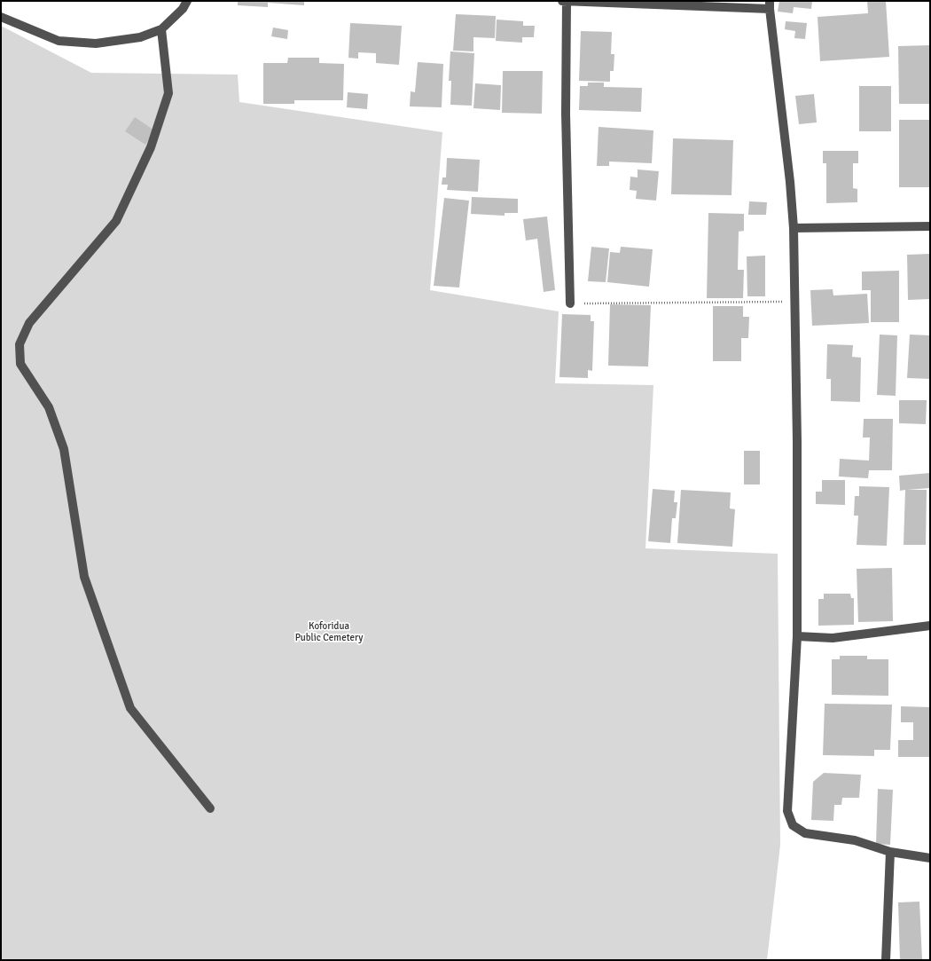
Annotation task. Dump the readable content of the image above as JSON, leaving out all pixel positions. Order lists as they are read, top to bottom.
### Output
{
  "parks": ["Koforidua Public Cemetery"]
}
